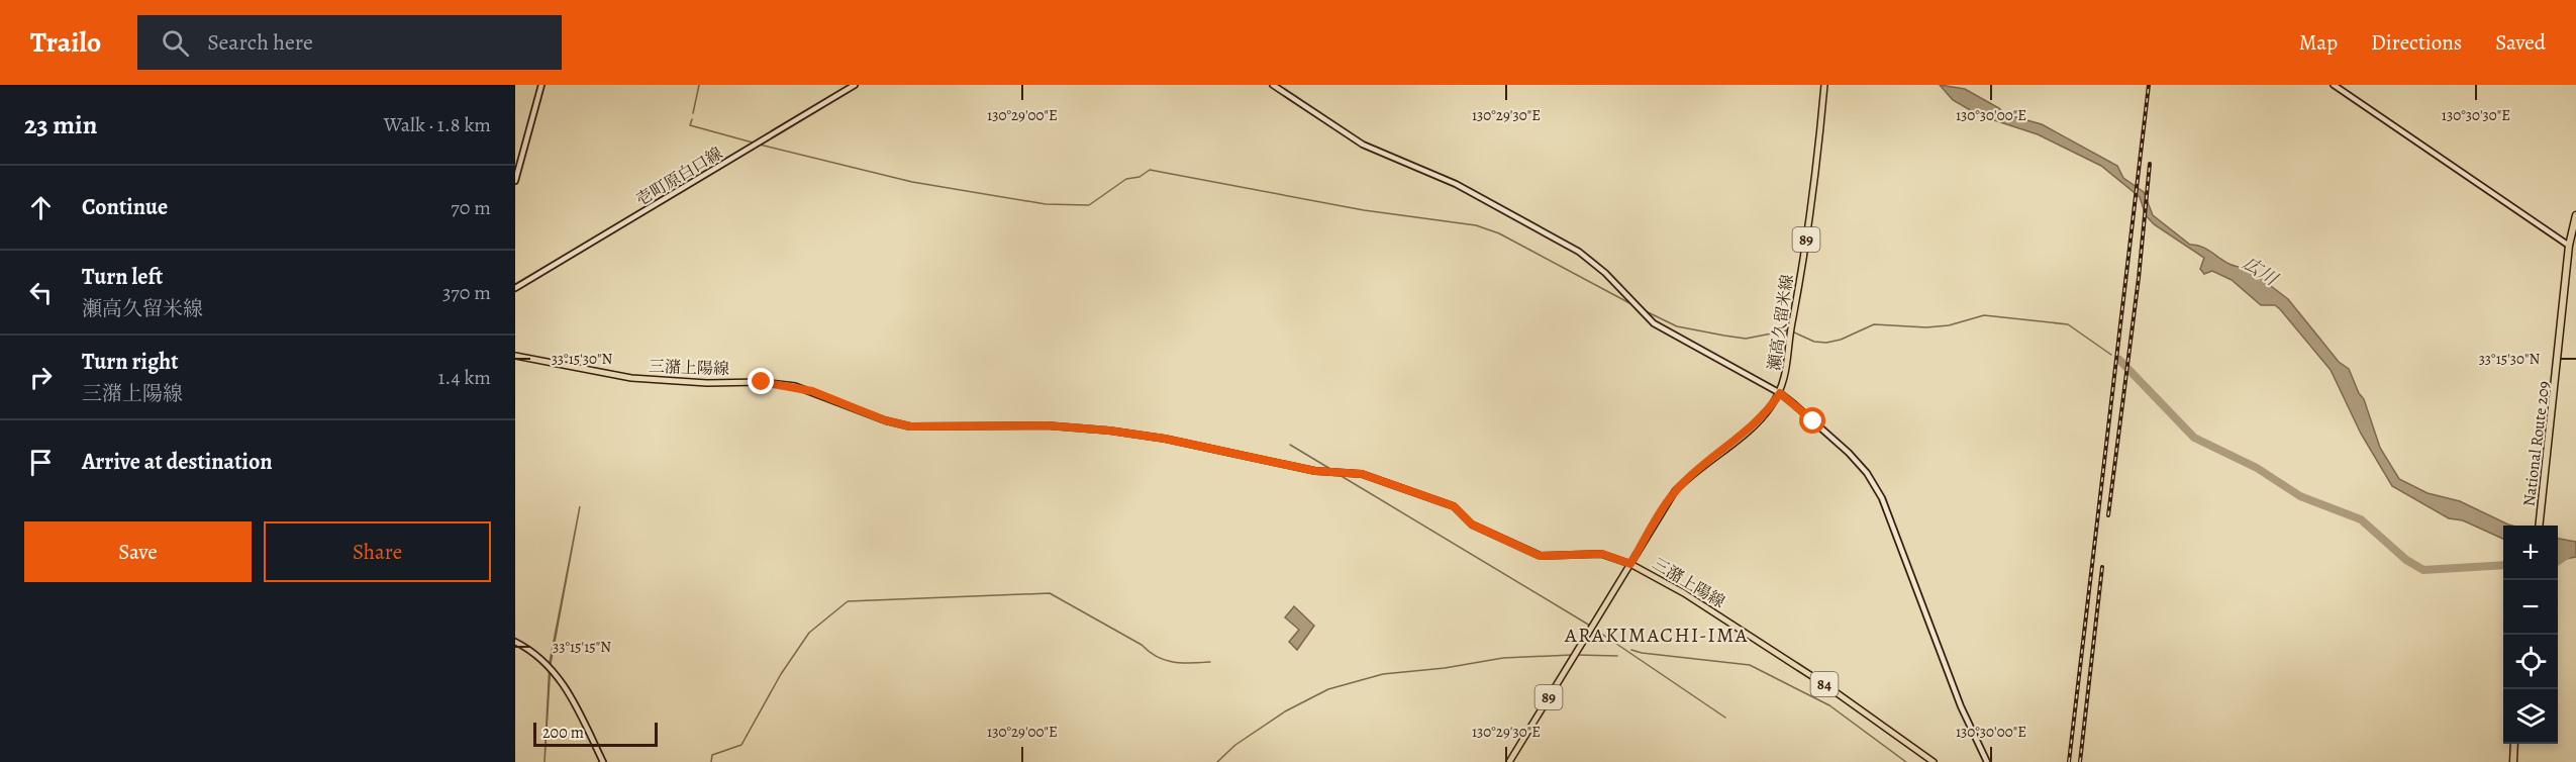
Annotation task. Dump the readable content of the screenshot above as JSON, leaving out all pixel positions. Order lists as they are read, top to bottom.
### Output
{
  "streets": {
    "highway": ["National Route 209"],
    "main road": [
      "89",
      "瀬高久留米線",
      "三潴上陽線",
      "84"
    ],
    "street": ["壱町原白口線"]
  },
  "crossings": [
    ["瀬高久留米線", "三潴上陽線"]
  ],
  "districts": ["ARAKIMACHI-IMA"],
  "water": ["広川"],
  "scale_bar": "200 m",
  "page": {
    "header": "Trailo",
    "search": "Search here",
    "nav": ["Map", "Directions", "Saved"],
    "heading": ["23 min", "Walk · 1.8 km"],
    "list": [
      ["Continue", "70 m"],
      ["Turn left", "瀬高久留米線", "370 m"],
      ["Turn right", "三潴上陽線", "1.4 km"],
      "Arrive at destination"
    ],
    "buttons": ["Save", "Share"],
    "map_buttons": ["+", "−"],
    "scale": "200 m"
  },
  "coordinates": [
    "130°29'00\"E",
    "130°29'30\"E",
    "130°30'00\"E",
    "130°30'30\"E",
    "33°15'30\"N",
    "33°15'15\"N"
  ]
}
